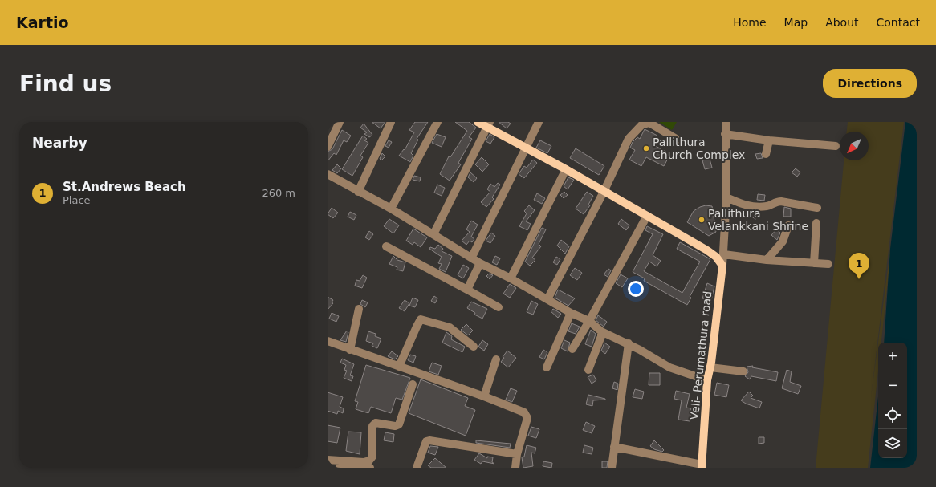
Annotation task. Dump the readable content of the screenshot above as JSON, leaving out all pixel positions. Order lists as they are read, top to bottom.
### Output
{
  "streets": {
    "main road": ["Veli- Perumathura road"]
  },
  "places": ["Pallithura Church Complex", "Pallithura Velankkani Shrine"],
  "north": "bottom left",
  "page": {
    "header": "Kartio",
    "nav": [
      "Home",
      "Map",
      "About",
      "Contact"
    ],
    "buttons": "Directions",
    "title": "Find us",
    "heading": "Nearby",
    "list": [
      {
        "mark": "1",
        "name": "St.Andrews Beach",
        "note": "Place",
        "value": "260 m"
      }
    ],
    "pins": "1",
    "map_buttons": ["+", "−"]
  }
}
